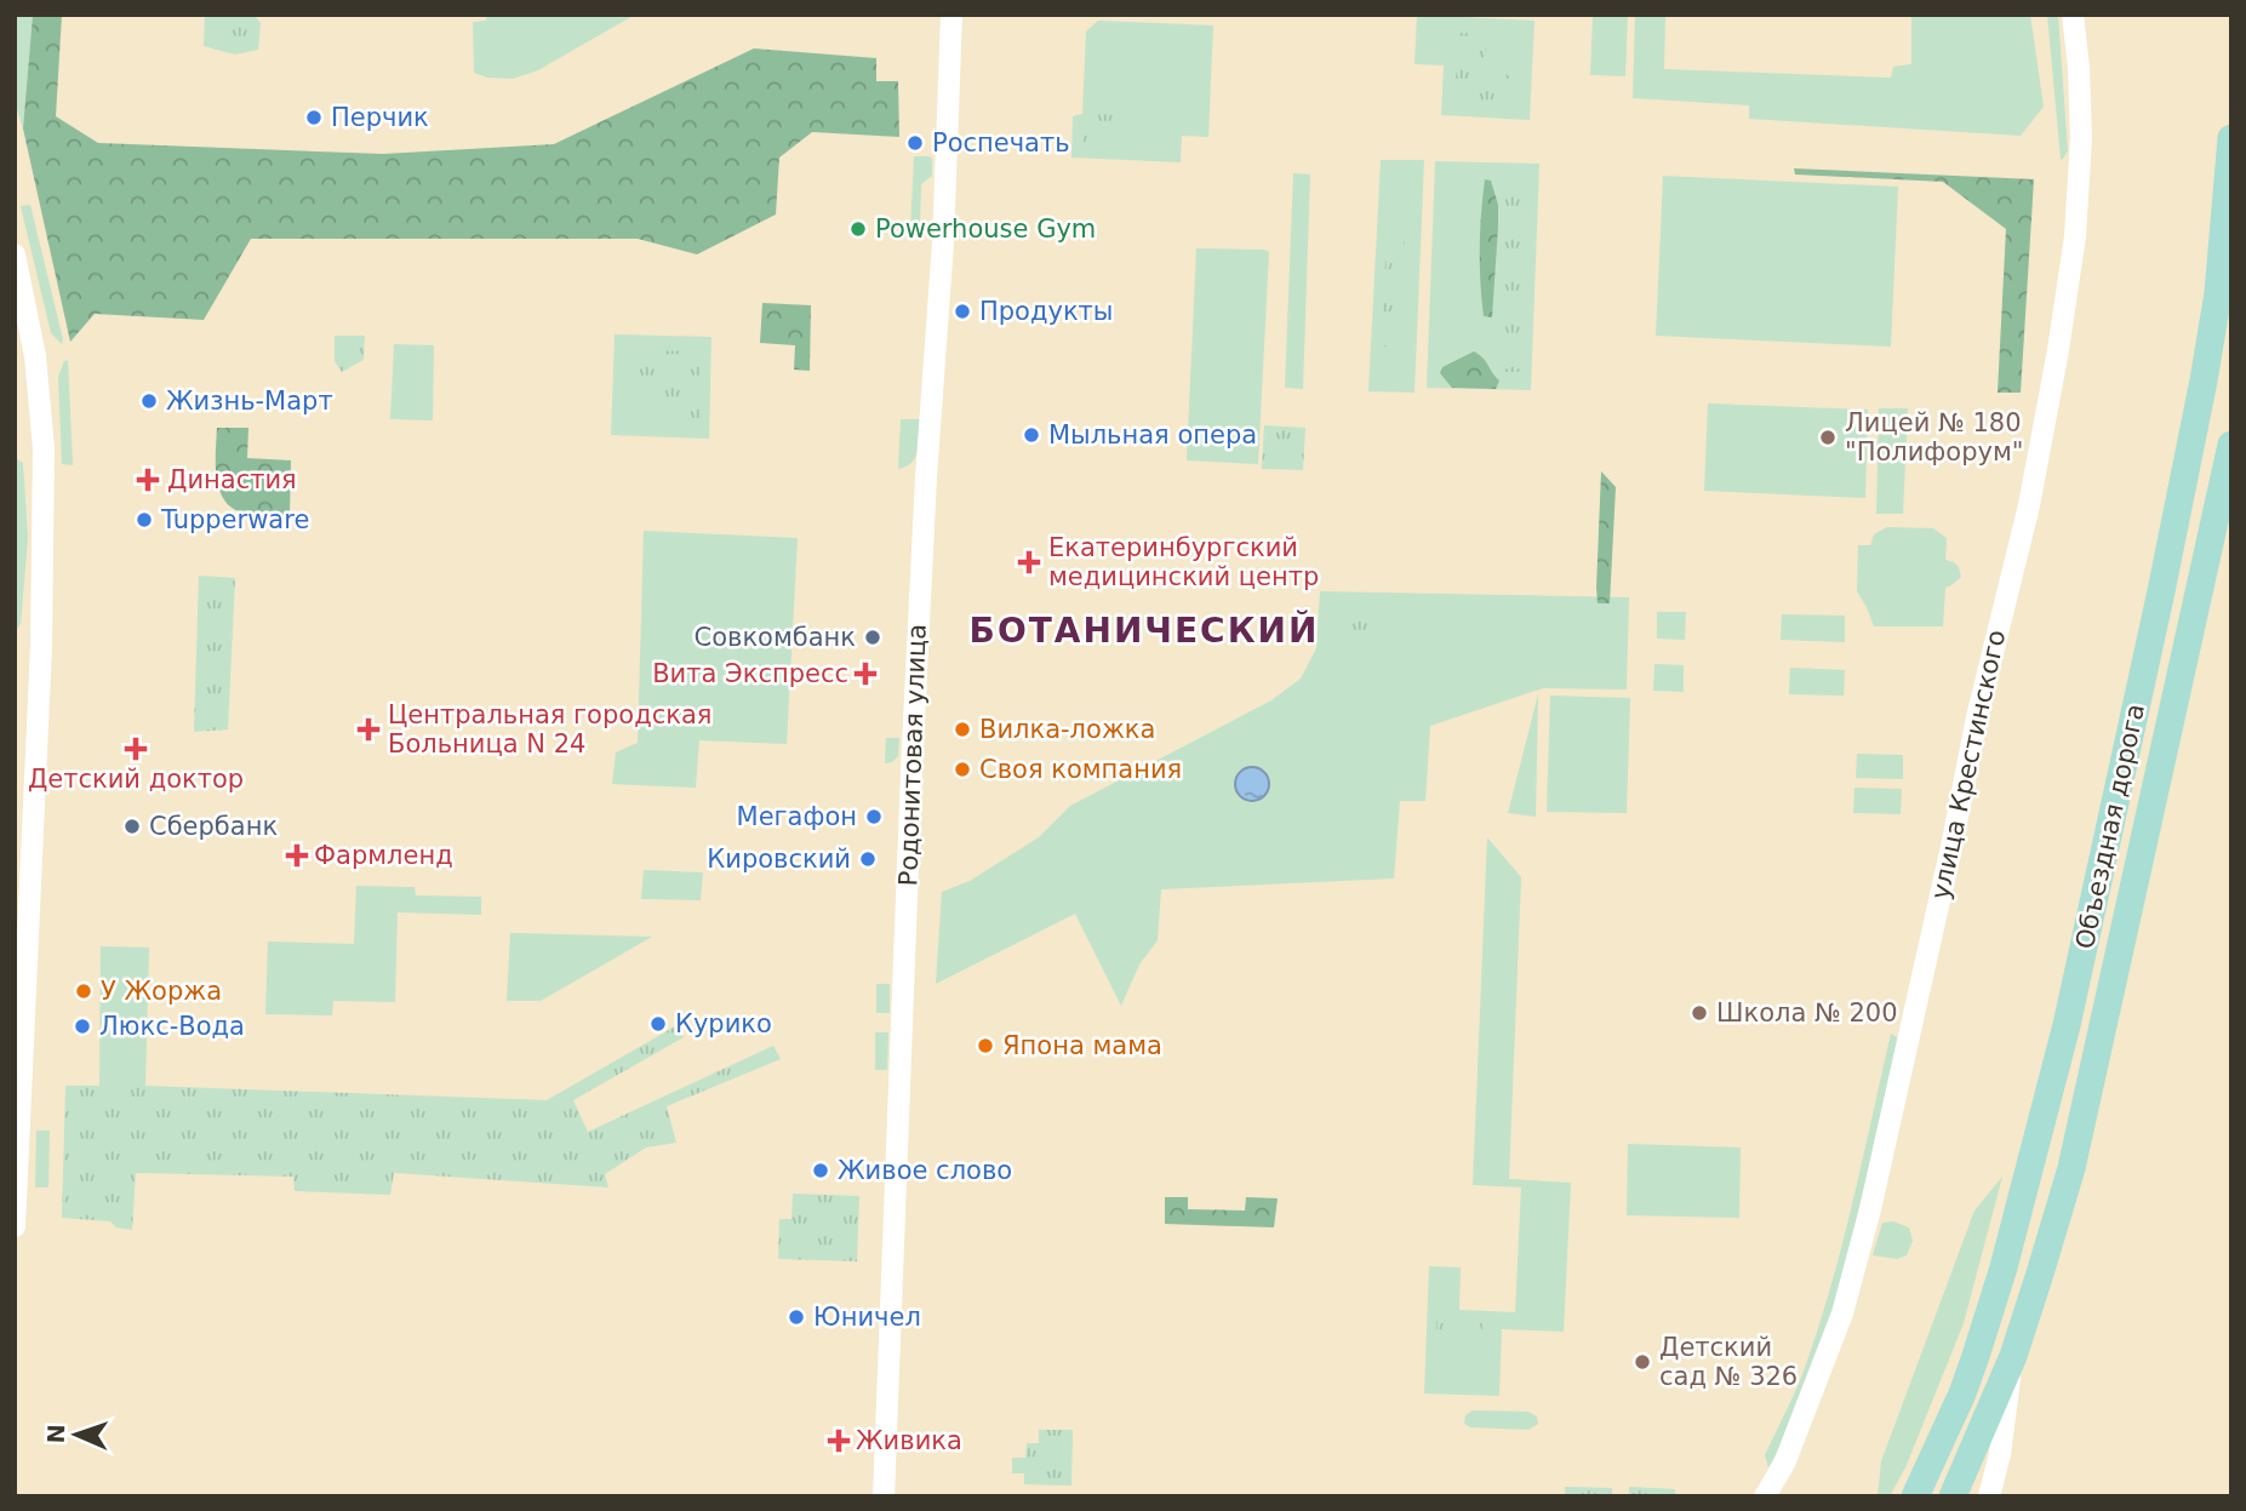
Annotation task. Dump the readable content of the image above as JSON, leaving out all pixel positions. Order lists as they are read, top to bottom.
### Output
{
  "streets": {
    "main road": ["Объездная дорога"],
    "street": ["Родонитовая улица", "улица Крестинского"]
  },
  "districts": ["БОТАНИЧЕСКИЙ"],
  "places": {
    "other": [
      "Перчик",
      "Роспечать",
      "Powerhouse Gym",
      "Продукты",
      "Жизнь-Март",
      "Мыльная опера",
      "Лицей № 180 \"Полифорум\"",
      "Tupperware",
      "Совкомбанк",
      "Вилка-ложка",
      "Своя компания",
      "Мегафон",
      "Сбербанк",
      "Кировский",
      "У Жоржа",
      "Школа № 200",
      "Курико",
      "Люкс-Вода",
      "Япона мама",
      "Живое слово",
      "Юничел",
      "Детский сад № 326"
    ],
    "health": [
      "Династия",
      "Екатеринбургский медицинский центр",
      "Вита Экспресс",
      "Центральная городская Больница N 24",
      "Детский доктор",
      "Фармленд",
      "Живика"
    ]
  },
  "north": "left"
}
